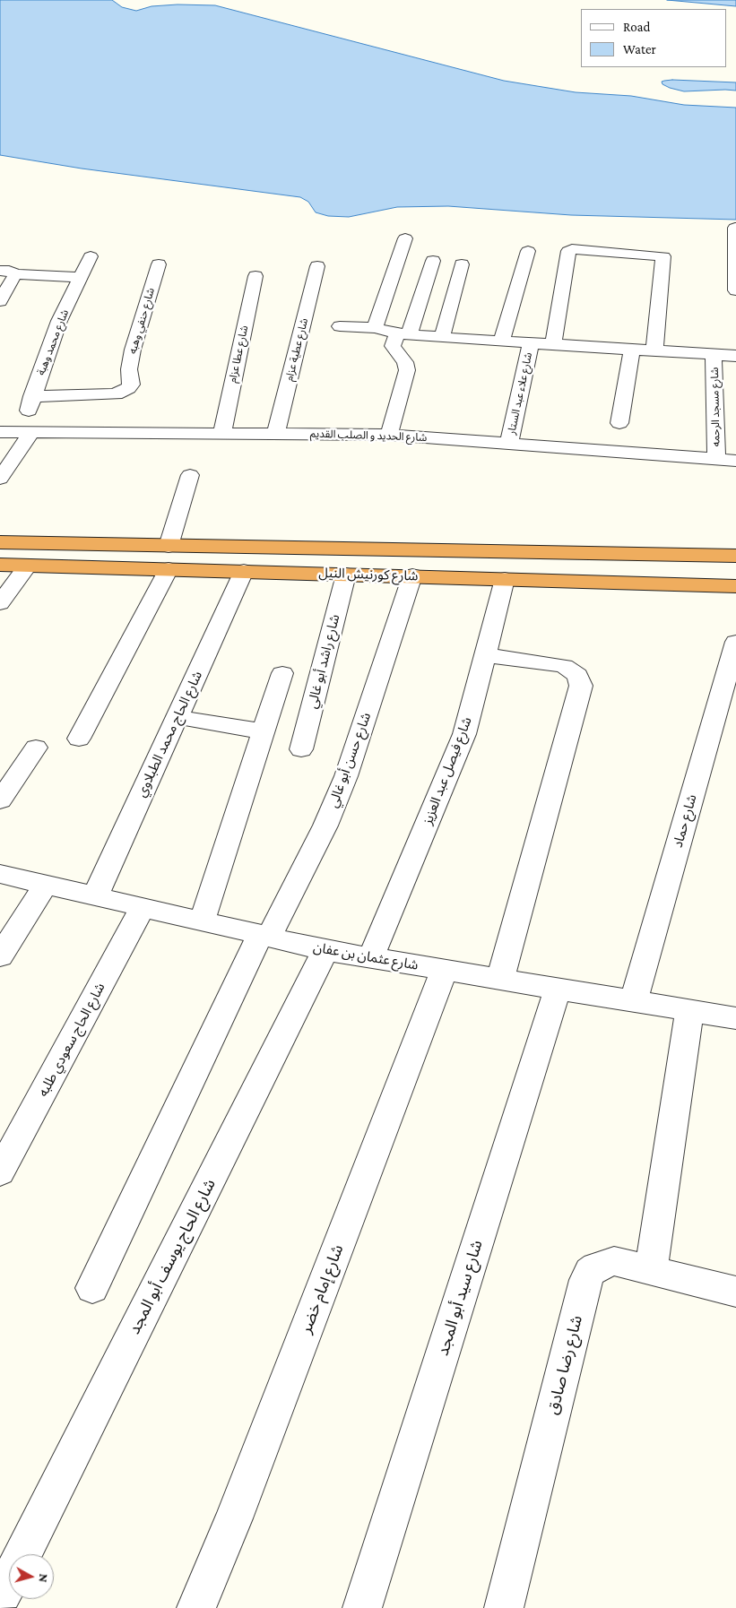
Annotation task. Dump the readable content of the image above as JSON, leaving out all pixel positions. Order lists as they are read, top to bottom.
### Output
{
  "streets": {
    "highway": ["شارع كورنيش النيل"],
    "street": [
      "شارع حنفي وهبه",
      "شارع محمد وهبة",
      "شارع عطية عزام",
      "شارع عطا عزام",
      "شارع علاء عبد الستار",
      "شارع مسجد الرحمه",
      "شارع الحديد و الصلب القديم",
      "شارع راشد أبو غالي",
      "شارع الحاج محمد الطبلاوي",
      "شارع حسن أبو غالي",
      "شارع فيصل عبد العزيز",
      "شارع حماد",
      "شارع عثمان بن عفان",
      "شارع الحاج سعودي طلبه",
      "شارع الحاج يوسف أبو المجد",
      "شارع إمام خضر",
      "شارع سيد أبو المجد",
      "شارع رضا صادق"
    ]
  },
  "crossings": [
    ["شارع حنفي وهبه", "شارع محمد وهبة"],
    ["شارع محمد وهبة", "شارع الحديد و الصلب القديم"],
    ["شارع عطية عزام", "شارع الحديد و الصلب القديم"],
    ["شارع عطا عزام", "شارع الحديد و الصلب القديم"],
    ["شارع علاء عبد الستار", "شارع الحديد و الصلب القديم"],
    ["شارع مسجد الرحمه", "شارع الحديد و الصلب القديم"],
    ["شارع كورنيش النيل", "شارع راشد أبو غالي"],
    ["شارع كورنيش النيل", "شارع الحاج محمد الطبلاوي"],
    ["شارع كورنيش النيل", "شارع حسن أبو غالي"],
    ["شارع كورنيش النيل", "شارع فيصل عبد العزيز"],
    ["شارع الحاج محمد الطبلاوي", "شارع عثمان بن عفان"],
    ["شارع حسن أبو غالي", "شارع عثمان بن عفان"],
    ["شارع فيصل عبد العزيز", "شارع عثمان بن عفان"],
    ["شارع حماد", "شارع عثمان بن عفان"],
    ["شارع عثمان بن عفان", "شارع الحاج سعودي طلبه"],
    ["شارع عثمان بن عفان", "شارع الحاج يوسف أبو المجد"],
    ["شارع عثمان بن عفان", "شارع إمام خضر"],
    ["شارع عثمان بن عفان", "شارع سيد أبو المجد"]
  ],
  "legend": ["Road", "Water"],
  "north": "right"
}
